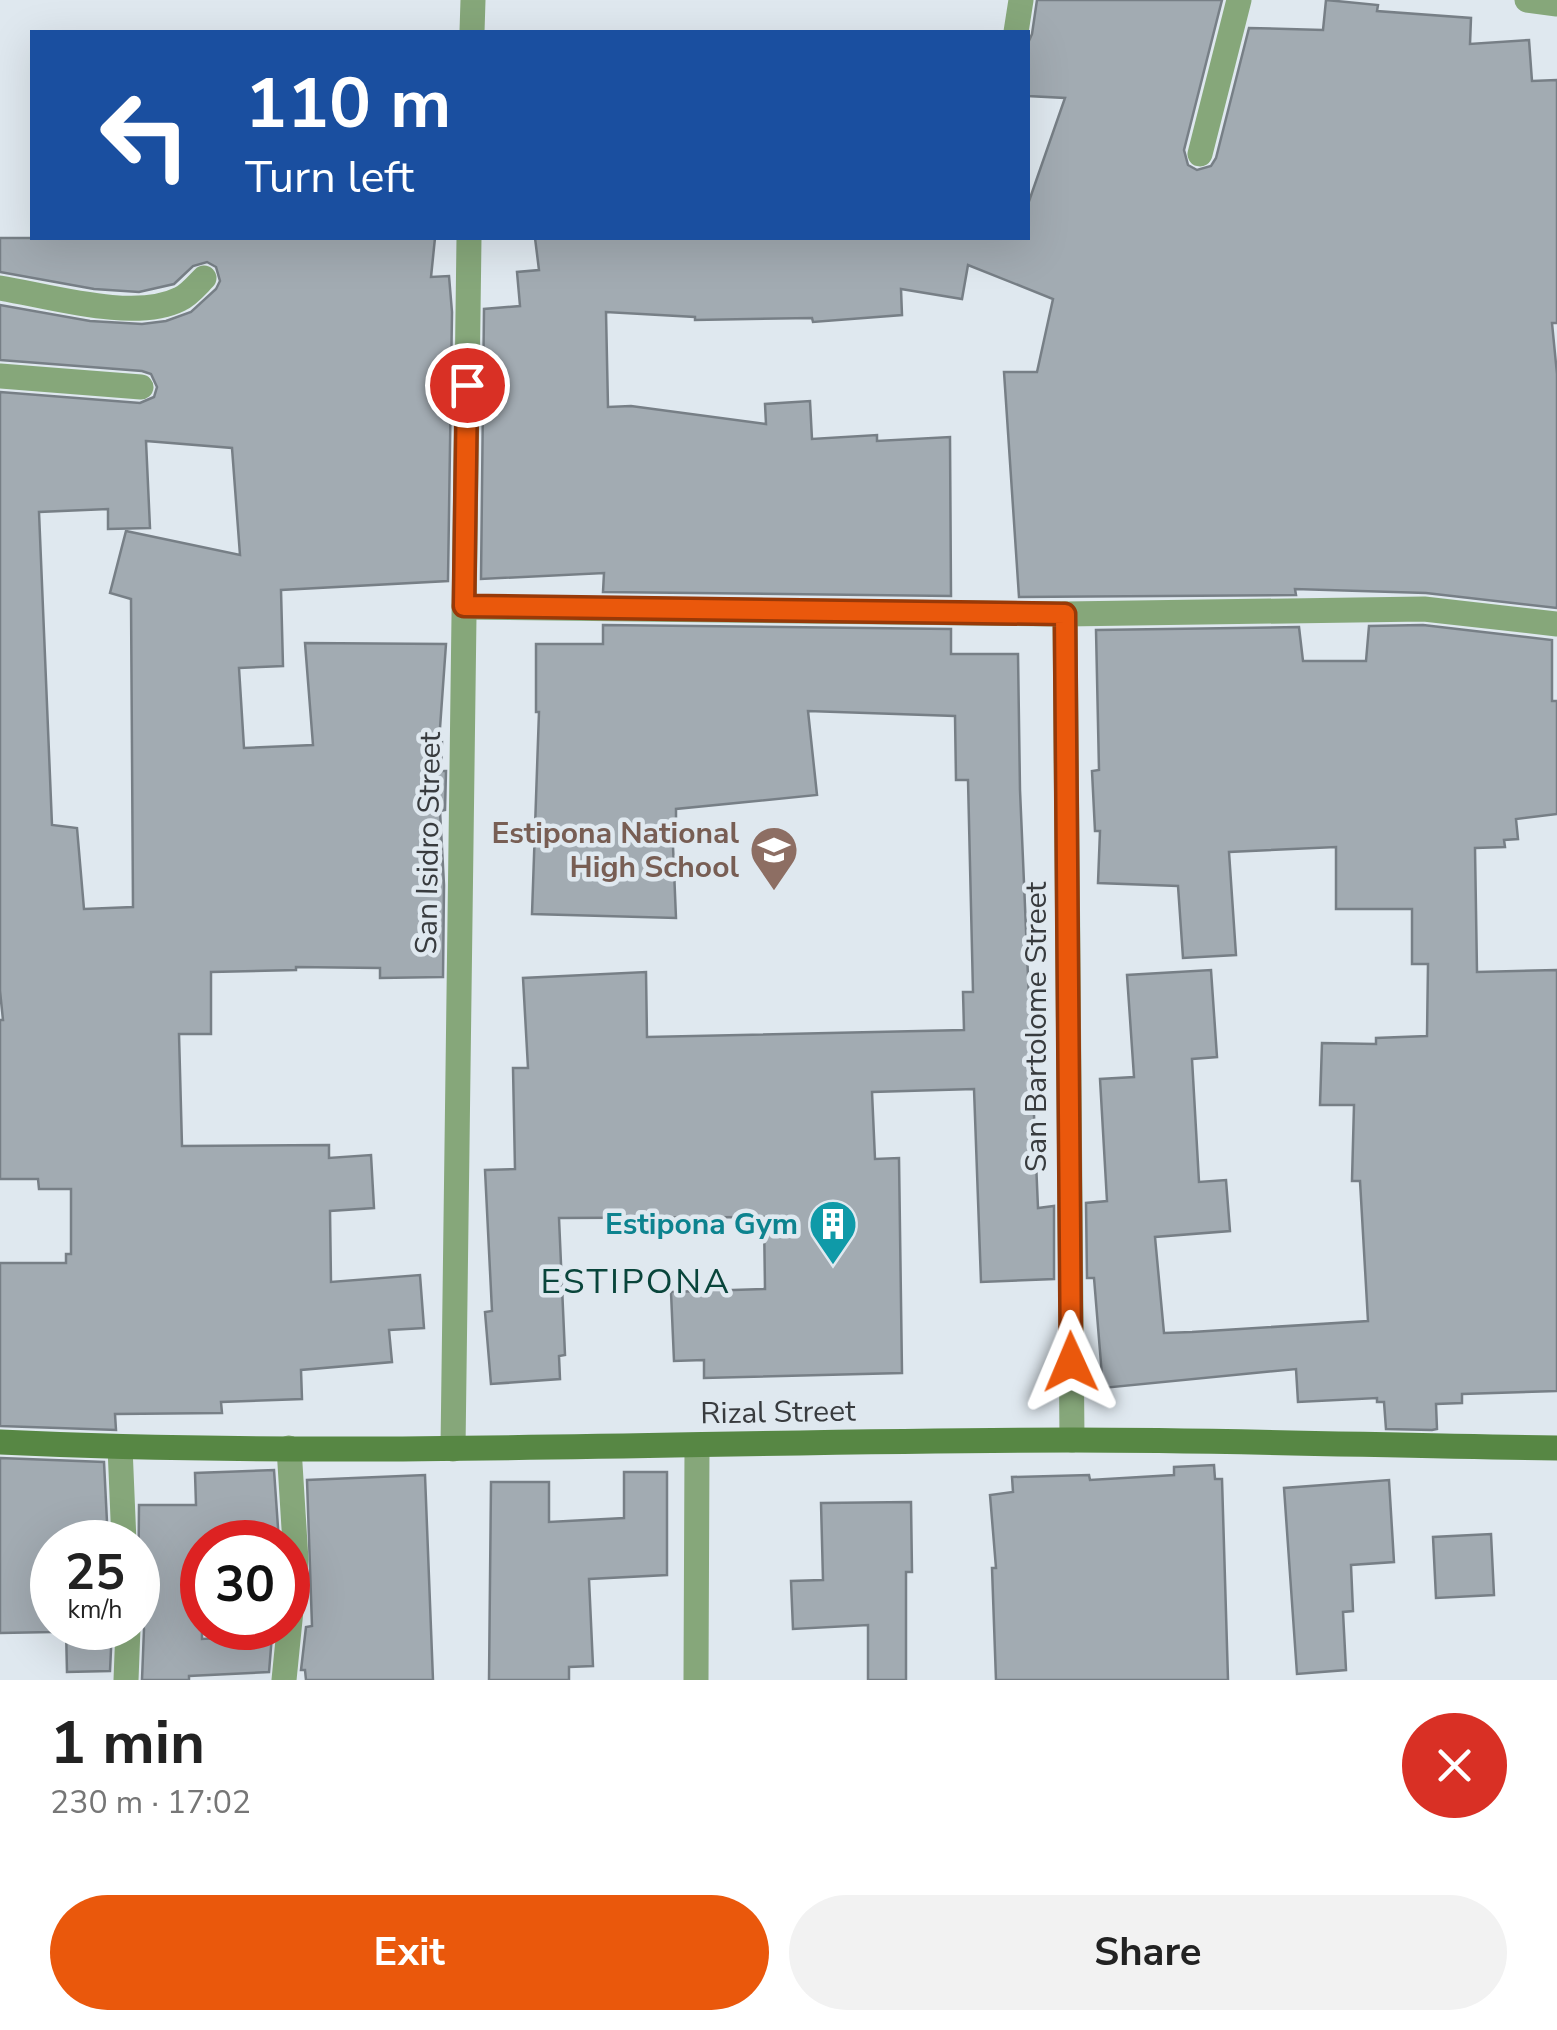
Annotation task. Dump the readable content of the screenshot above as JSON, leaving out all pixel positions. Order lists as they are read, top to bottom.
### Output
{
  "streets": {
    "main road": ["Rizal Street"],
    "street": ["San Isidro Street", "San Bartolome Street"]
  },
  "crossings": [
    ["San Isidro Street", "Rizal Street"],
    ["San Bartolome Street", "Rizal Street"]
  ],
  "districts": ["ESTIPONA"],
  "places": {
    "school or university": ["Estipona National High School"],
    "building": ["Estipona Gym"]
  },
  "page": {
    "turn": ["110 m", "Turn left"],
    "speed": "25 km/h",
    "limit": "30",
    "heading": ["1 min", "230 m · 17:02"],
    "buttons": ["Exit", "Share"]
  }
}
